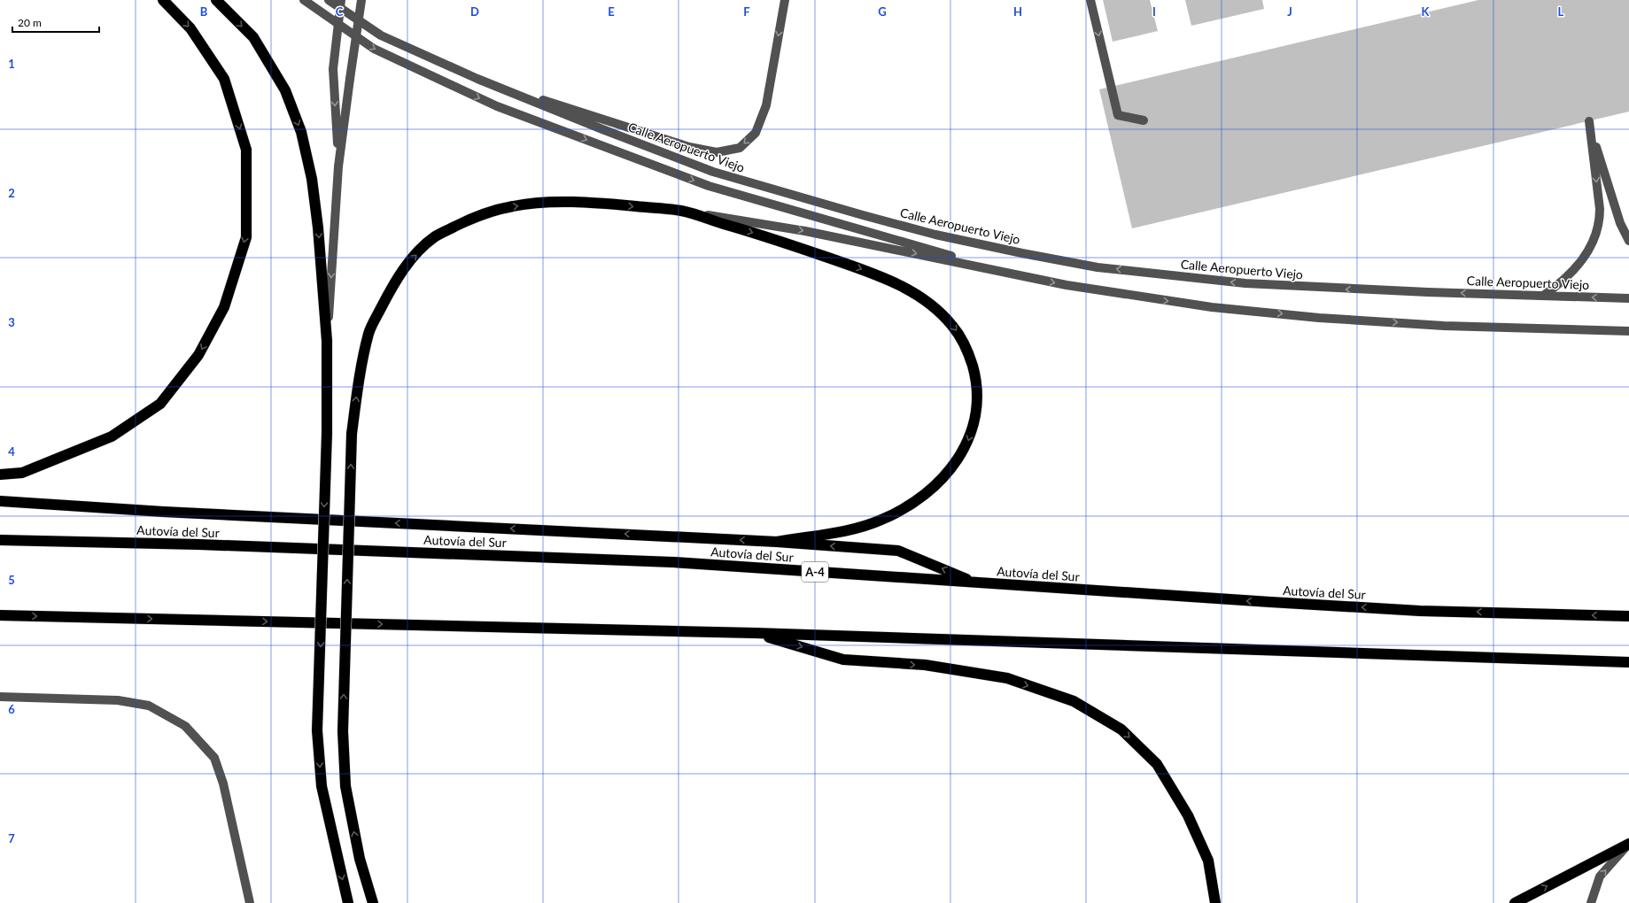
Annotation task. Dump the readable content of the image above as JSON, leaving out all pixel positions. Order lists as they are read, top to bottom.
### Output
{
  "streets": {
    "highway": ["Autovía del Sur", "A-4"],
    "street": ["Calle Aeropuerto Viejo"]
  },
  "scale_bar": "20 m",
  "grid": {
    "columns": [
      "B",
      "C",
      "D",
      "E",
      "F",
      "G",
      "H",
      "I",
      "J",
      "K",
      "L"
    ],
    "rows": [
      "1",
      "2",
      "3",
      "4",
      "5",
      "6",
      "7"
    ]
  }
}
